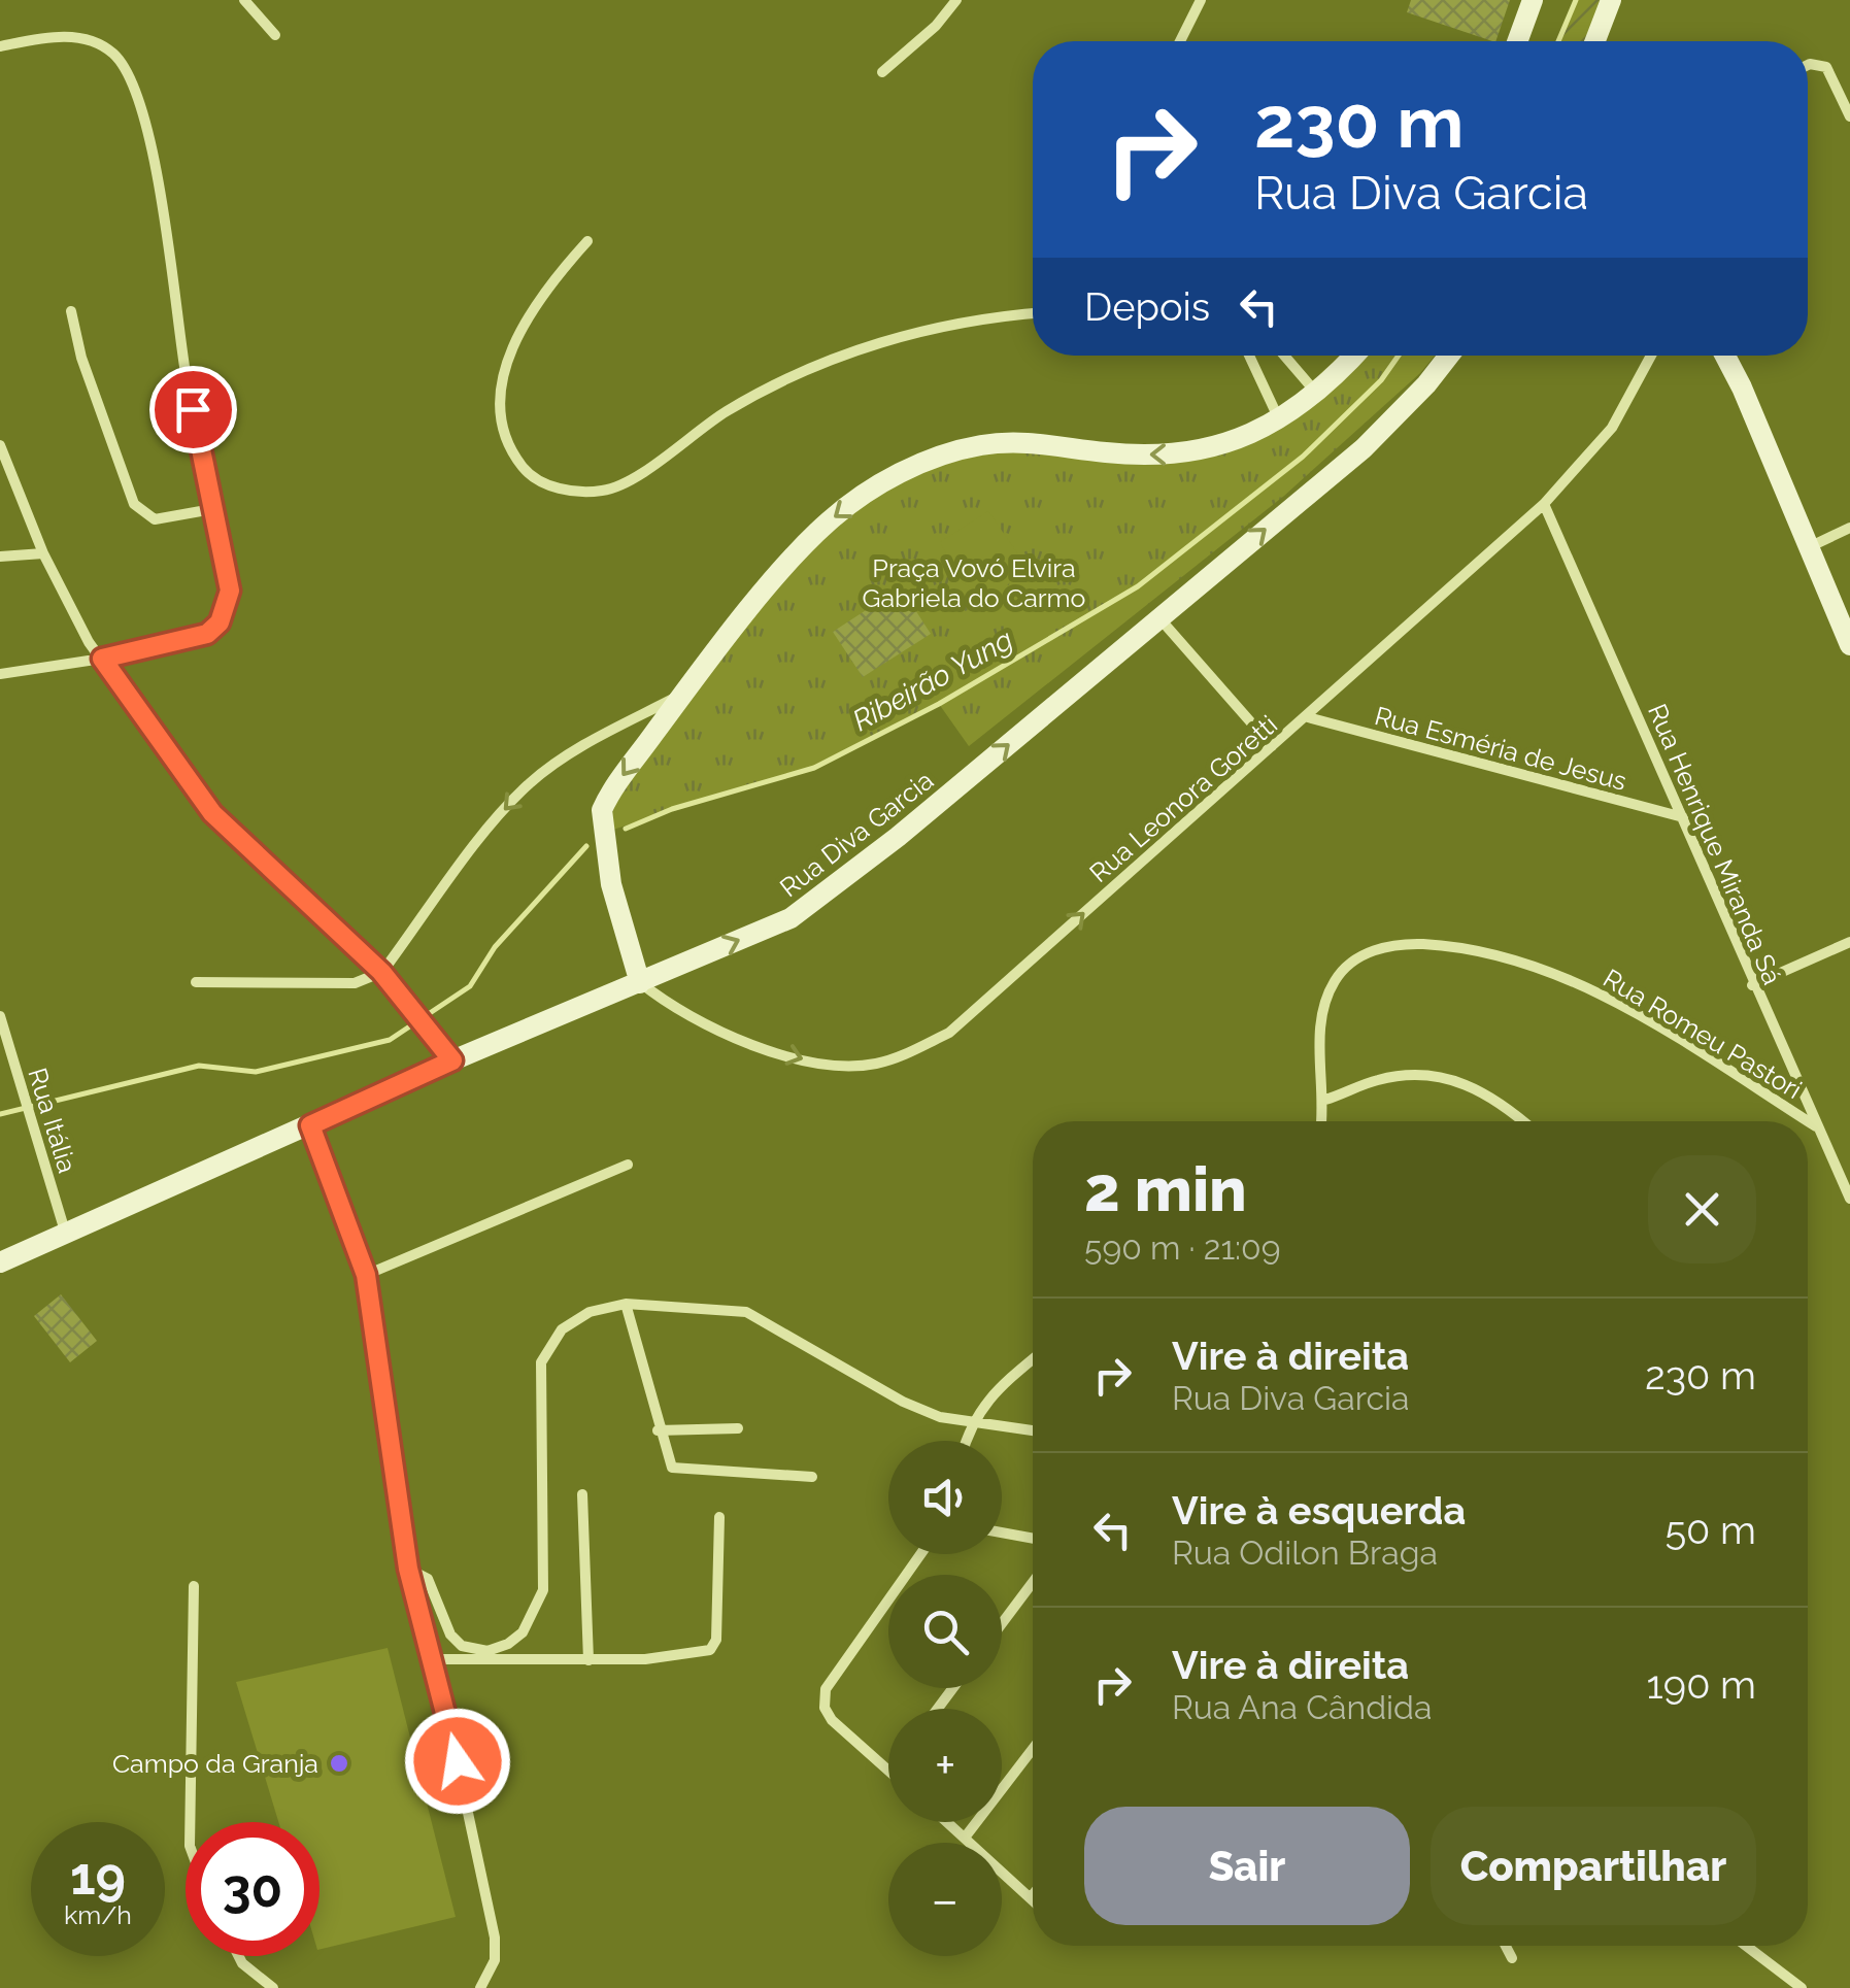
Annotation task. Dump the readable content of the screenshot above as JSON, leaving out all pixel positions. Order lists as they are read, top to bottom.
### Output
{
  "streets": {
    "street": [
      "Rua Esméria de Jesus",
      "Rua Leonora Goretti",
      "Rua Diva Garcia",
      "Rua Henrique Miranda Sá",
      "Rua Romeu Pastori",
      "Rua Itália"
    ]
  },
  "crossings": [
    ["Rua Esméria de Jesus", "Rua Leonora Goretti"],
    ["Rua Esméria de Jesus", "Rua Henrique Miranda Sá"],
    ["Rua Leonora Goretti", "Rua Diva Garcia"],
    ["Rua Leonora Goretti", "Rua Henrique Miranda Sá"],
    ["Rua Diva Garcia", "Rua Itália"],
    ["Rua Henrique Miranda Sá", "Rua Romeu Pastori"]
  ],
  "one_way": ["Rua Leonora Goretti"],
  "water": ["Ribeirão Yung"],
  "parks": ["Praça Vovó Elvira Gabriela do Carmo"],
  "places": ["Campo da Granja"],
  "page": {
    "turn": ["230 m", "Rua Diva Garcia"],
    "then": "Depois",
    "heading": ["2 min", "590 m · 21:09"],
    "list": [
      {
        "name": "Vire à direita",
        "note": "Rua Diva Garcia",
        "value": "230 m"
      },
      {
        "name": "Vire à esquerda",
        "note": "Rua Odilon Braga",
        "value": "50 m"
      },
      {
        "name": "Vire à direita",
        "note": "Rua Ana Cândida",
        "value": "190 m"
      }
    ],
    "map_buttons": ["+", "−"],
    "buttons": ["Sair", "Compartilhar"],
    "speed": "19 km/h",
    "limit": "30"
  }
}
